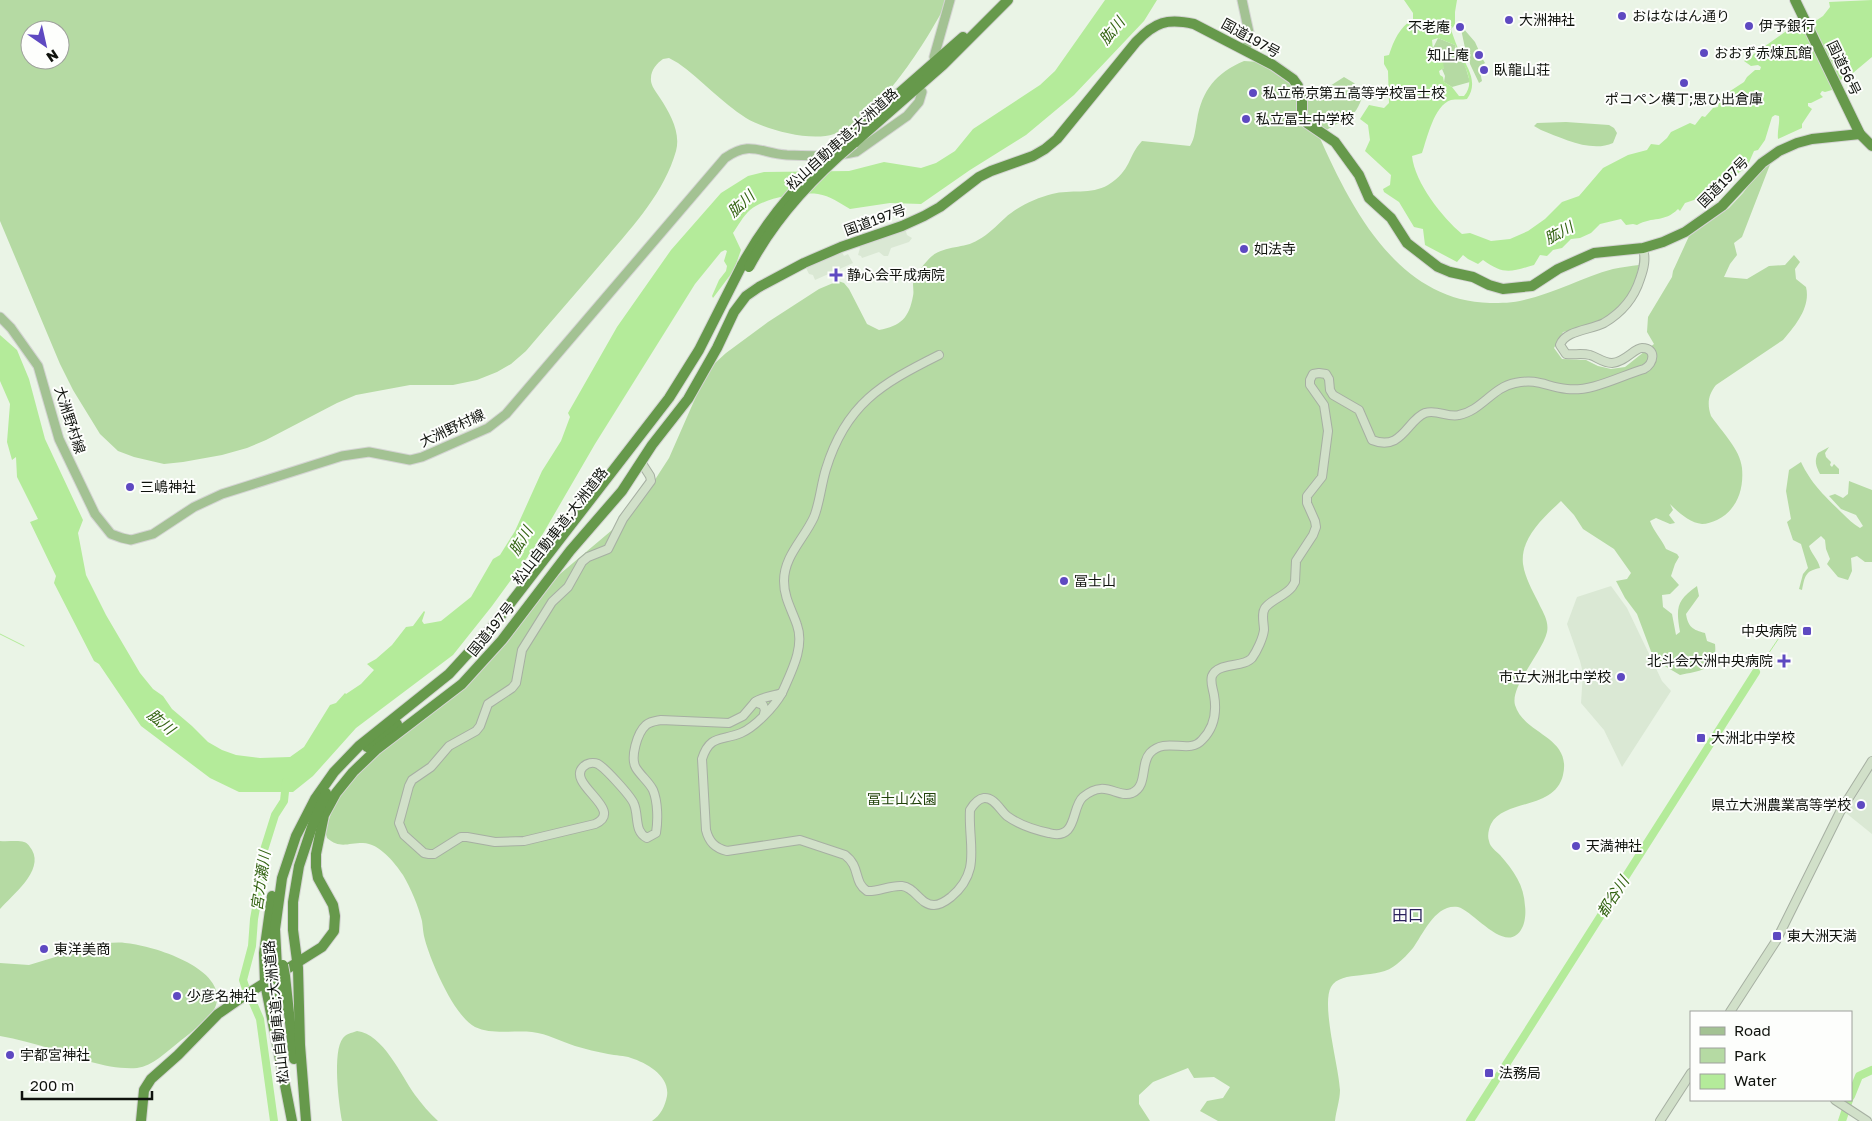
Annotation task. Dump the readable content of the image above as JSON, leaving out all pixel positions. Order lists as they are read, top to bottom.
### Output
{
  "streets": {
    "highway": ["国道197号", "国道56号", "松山自動車道;大洲道路"],
    "main road": ["大洲野村線"]
  },
  "crossings": [
    ["国道197号", "国道56号"]
  ],
  "districts": ["田口"],
  "water": ["肱川", "宮ガ瀬川", "都谷川"],
  "parks": ["冨士山公園"],
  "places": {
    "other": [
      "おはなはん通り",
      "大洲神社",
      "伊予銀行",
      "不老庵",
      "おおず赤煉瓦館",
      "知止庵",
      "臥龍山荘",
      "ポコペン横丁;思ひ出倉庫",
      "私立帝京第五高等学校冨士校",
      "私立冨士中学校",
      "如法寺",
      "三嶋神社",
      "冨士山",
      "市立大洲北中学校",
      "県立大洲農業高等学校",
      "天満神社",
      "東洋美商",
      "少彦名神社",
      "宇都宮神社"
    ],
    "health": ["静心会平成病院", "北斗会大洲中央病院"],
    "transit": [
      "中央病院",
      "大洲北中学校",
      "東大洲天満",
      "法務局"
    ]
  },
  "legend": ["Road", "Park", "Water"],
  "scale_bar": "200 m",
  "north": "bottom right"
}
